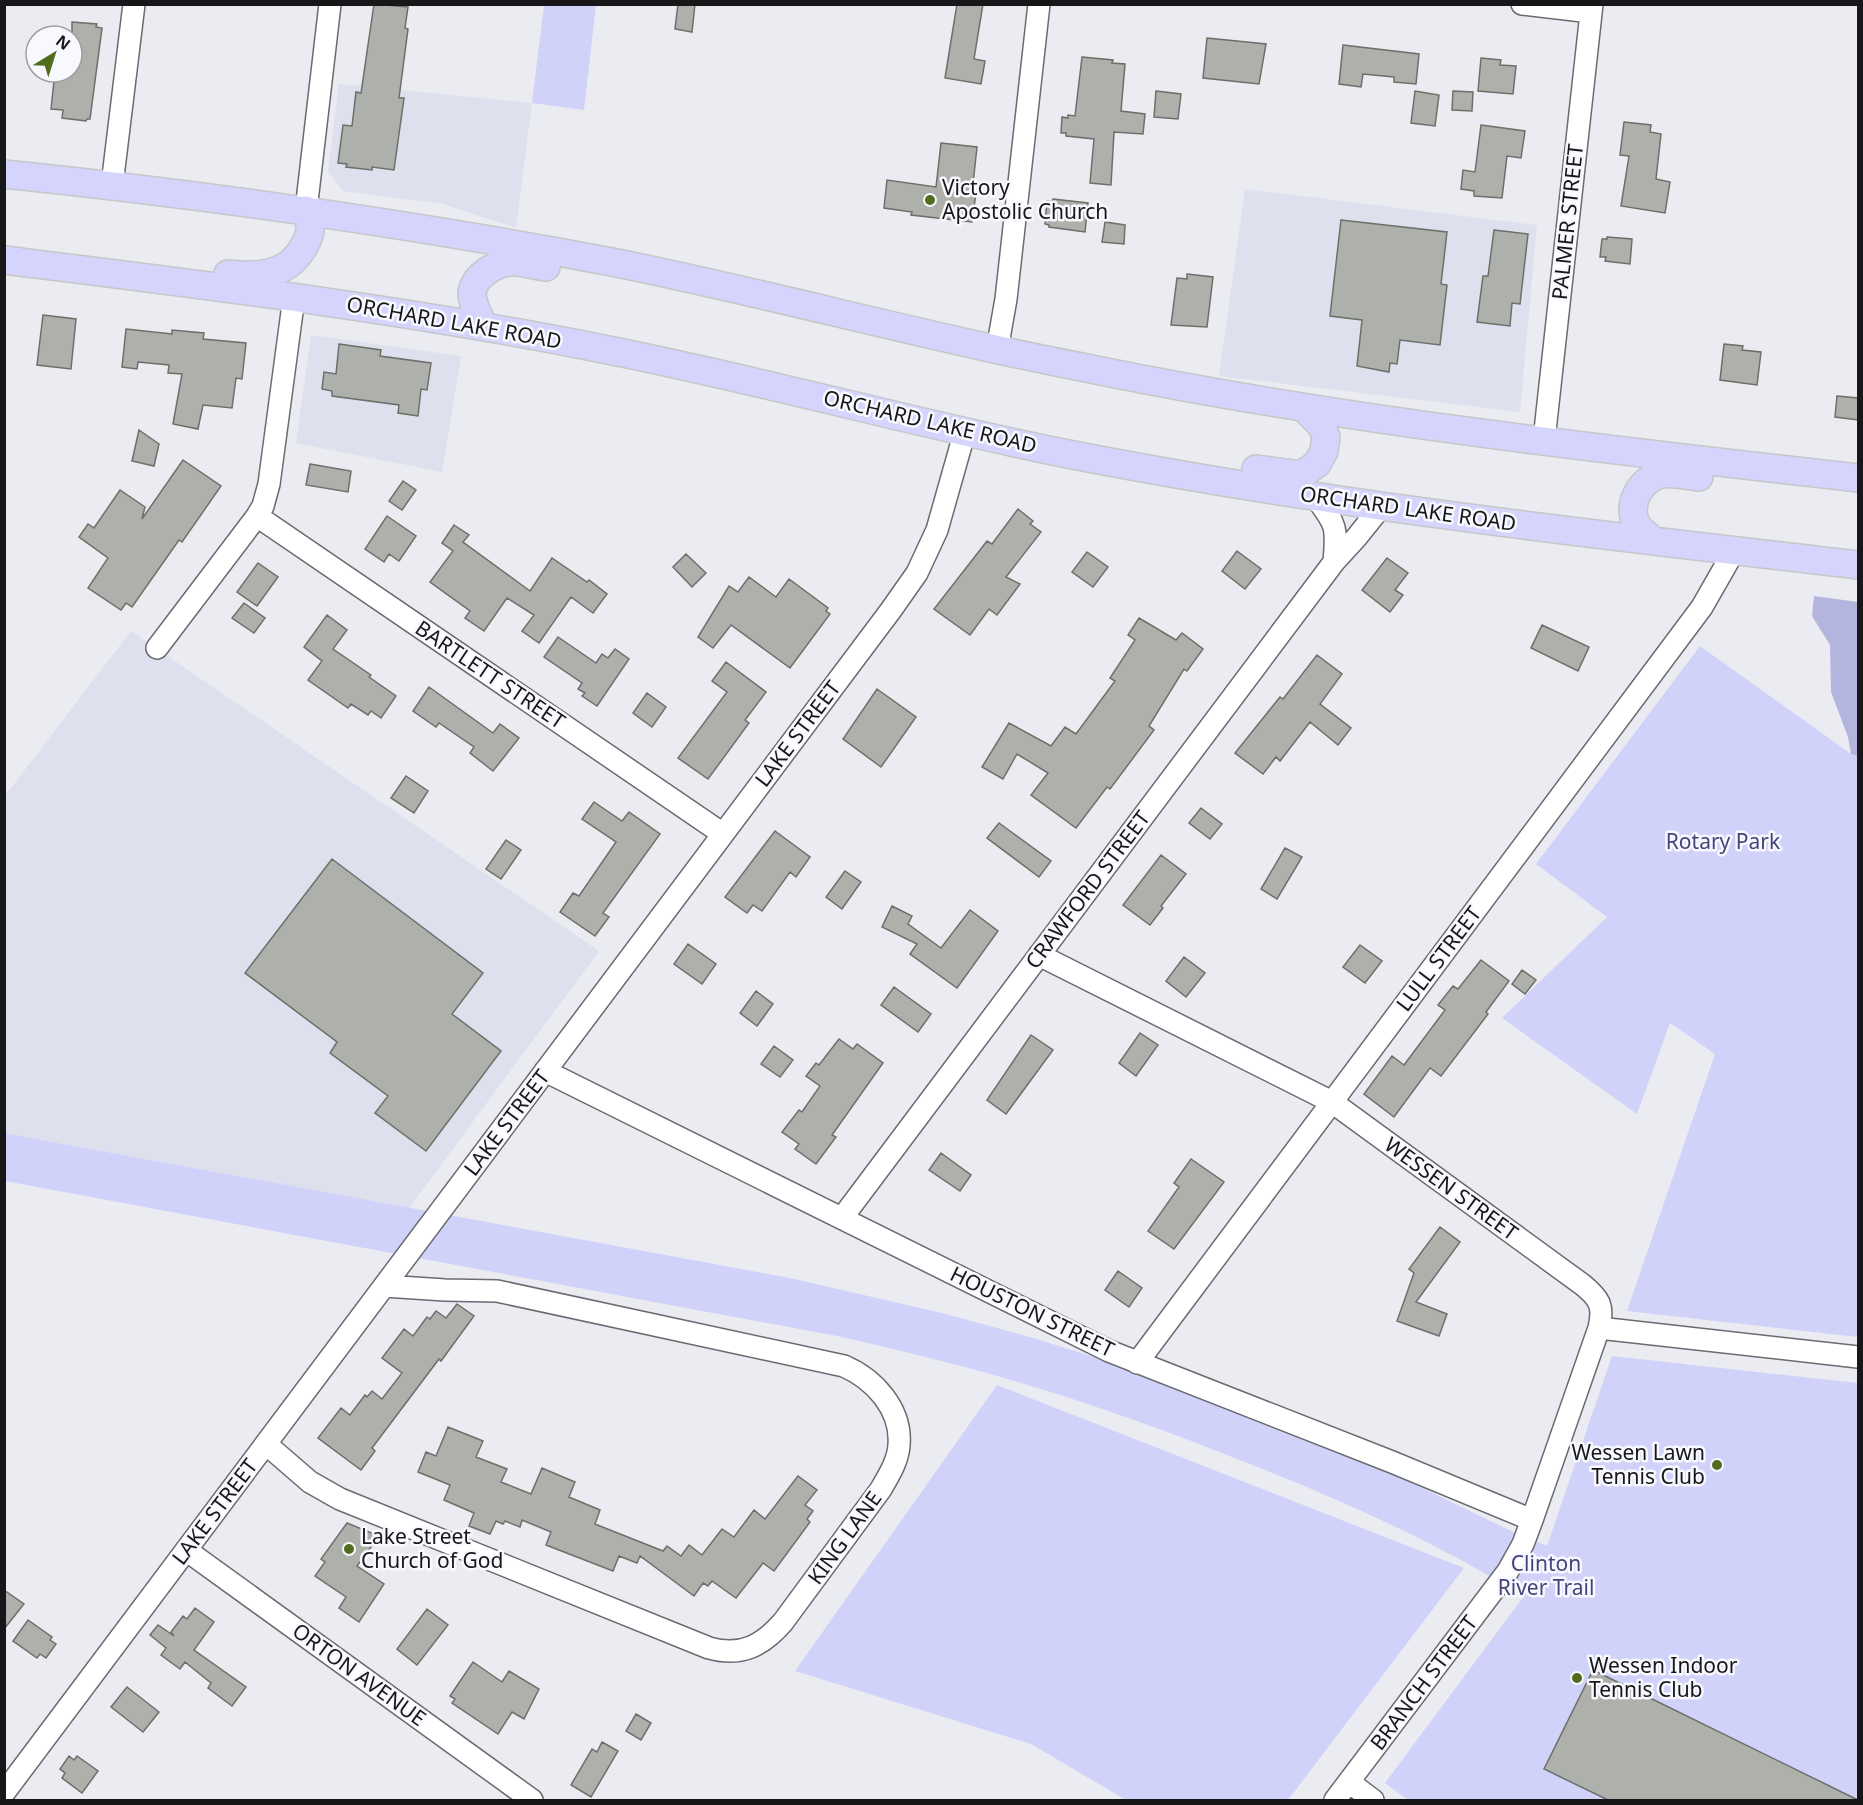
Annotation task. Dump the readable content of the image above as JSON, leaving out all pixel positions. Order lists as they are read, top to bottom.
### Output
{
  "streets": {
    "main road": ["ORCHARD LAKE ROAD"],
    "street": [
      "PALMER STREET",
      "BARTLETT STREET",
      "LAKE STREET",
      "CRAWFORD STREET",
      "LULL STREET",
      "WESSEN STREET",
      "HOUSTON STREET",
      "KING LANE",
      "ORTON AVENUE",
      "BRANCH STREET"
    ]
  },
  "crossings": [
    ["ORCHARD LAKE ROAD", "LAKE STREET"],
    ["ORCHARD LAKE ROAD", "CRAWFORD STREET"],
    ["ORCHARD LAKE ROAD", "LULL STREET"],
    ["BARTLETT STREET", "LAKE STREET"],
    ["LAKE STREET", "HOUSTON STREET"],
    ["LAKE STREET", "KING LANE"],
    ["LAKE STREET", "ORTON AVENUE"],
    ["CRAWFORD STREET", "WESSEN STREET"],
    ["CRAWFORD STREET", "HOUSTON STREET"],
    ["LULL STREET", "WESSEN STREET"],
    ["LULL STREET", "HOUSTON STREET"],
    ["WESSEN STREET", "BRANCH STREET"],
    ["HOUSTON STREET", "BRANCH STREET"]
  ],
  "parks": ["Rotary Park", "Clinton River Trail"],
  "places": [
    "Victory Apostolic Church",
    "Wessen Lawn Tennis Club",
    "Lake Street Church of God",
    "Wessen Indoor Tennis Club"
  ],
  "north": "top right"
}
